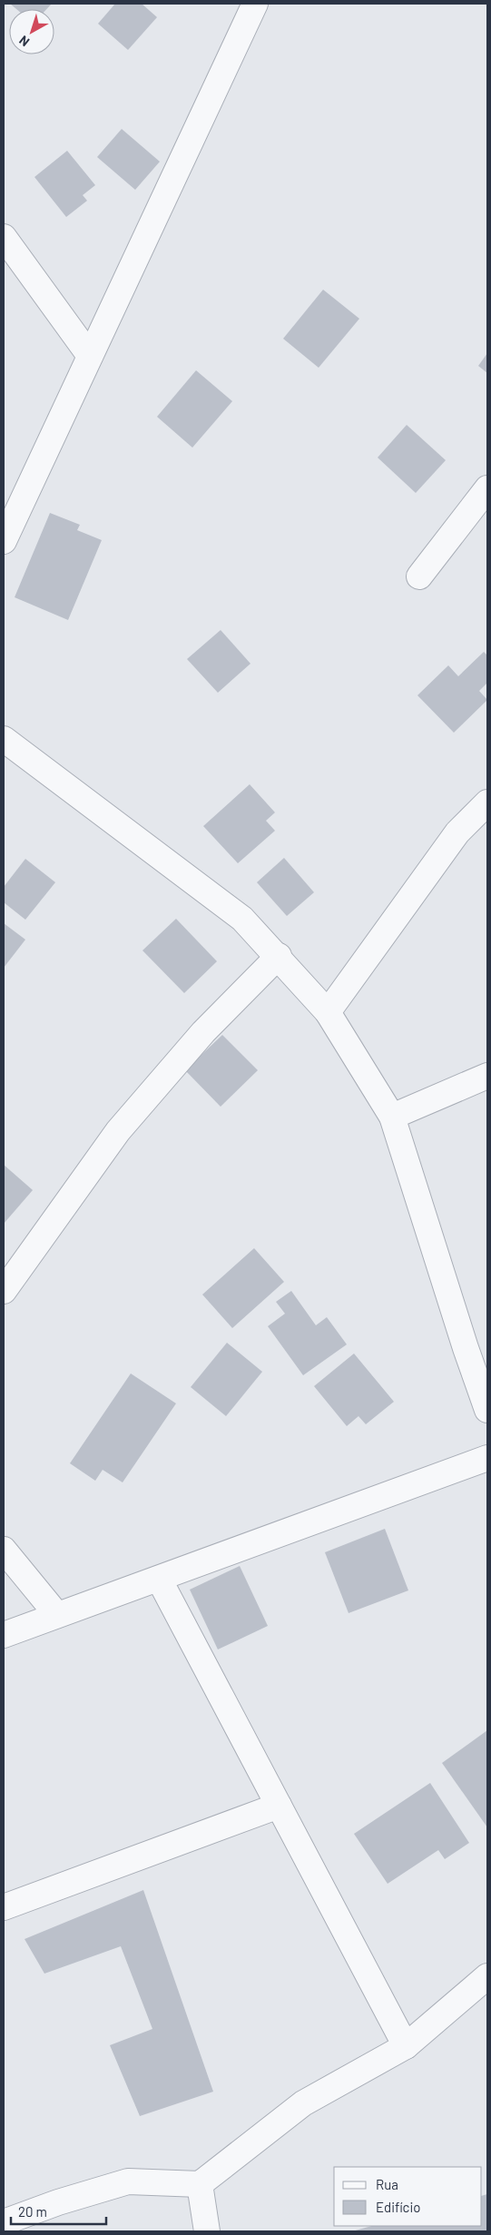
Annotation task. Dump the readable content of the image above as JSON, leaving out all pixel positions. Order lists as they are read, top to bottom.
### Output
{
  "legend": ["Rua", "Edifício"],
  "scale_bar": "20 m",
  "north": "bottom left"
}
